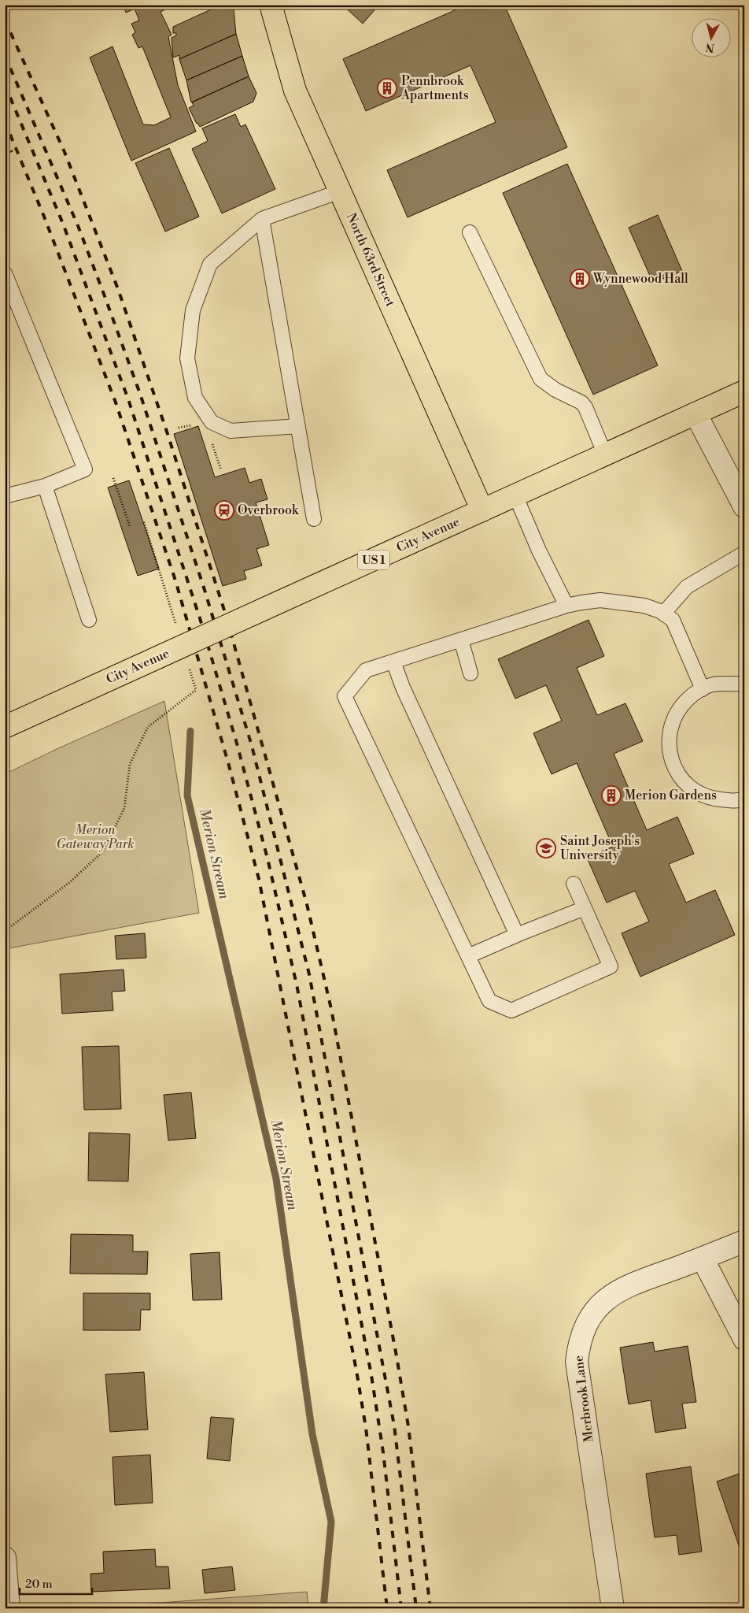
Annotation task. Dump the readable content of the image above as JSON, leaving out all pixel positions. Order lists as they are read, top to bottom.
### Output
{
  "streets": {
    "main road": ["North 63rd Street", "City Avenue", "US 1"],
    "street": ["Merbrook Lane"]
  },
  "crossings": [
    ["North 63rd Street", "City Avenue"]
  ],
  "water": ["Merion Stream"],
  "parks": ["Merion Gateway Park"],
  "places": {
    "building": ["Pennbrook Apartments", "Wynnewood Hall", "Merion Gardens"],
    "station": ["Overbrook"],
    "school or university": ["Saint Joseph's University"]
  },
  "scale_bar": "20 m",
  "north": "bottom"
}
